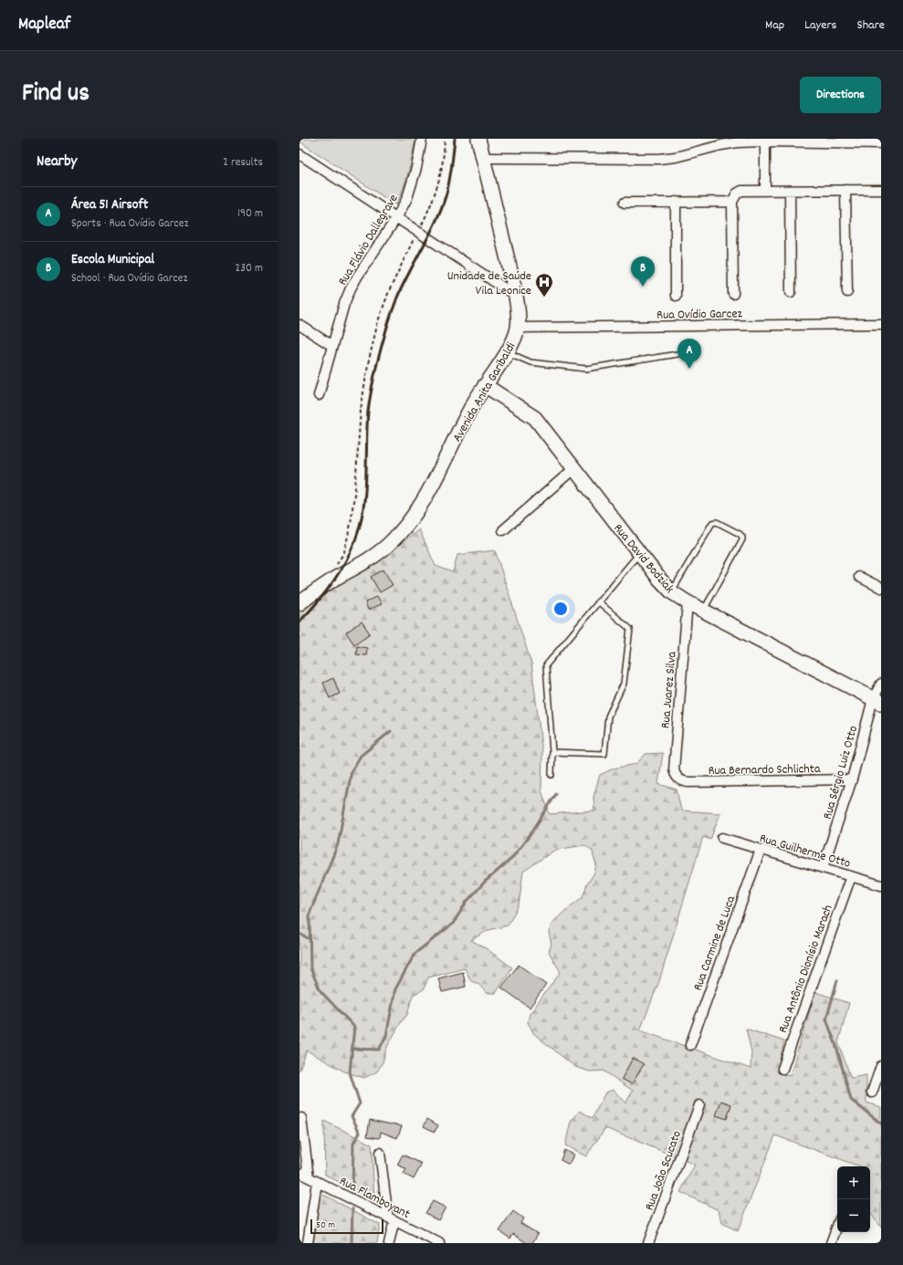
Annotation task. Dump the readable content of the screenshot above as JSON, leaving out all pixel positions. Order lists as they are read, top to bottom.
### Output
{
  "streets": {
    "main road": ["Avenida Anita Garibaldi", "Rua David Bodziak"],
    "street": [
      "Rua Flávio Dallegrave",
      "Rua Ovídio Garcez",
      "Rua Juarez Silva",
      "Rua Bernardo Schlichta",
      "Rua Sérgio Luiz Otto",
      "Rua Guilherme Otto",
      "Rua Carmine de Luca",
      "Rua Antônio Dionísio Marach",
      "Rua João Scucato",
      "Rua Flamboyant"
    ]
  },
  "crossings": [
    ["Rua Ovídio Garcez", "Avenida Anita Garibaldi"],
    ["Avenida Anita Garibaldi", "Rua David Bodziak"],
    ["Rua David Bodziak", "Rua Juarez Silva"],
    ["Rua David Bodziak", "Rua Sérgio Luiz Otto"],
    ["Rua Juarez Silva", "Rua Bernardo Schlichta"],
    ["Rua Bernardo Schlichta", "Rua Sérgio Luiz Otto"],
    ["Rua Sérgio Luiz Otto", "Rua Guilherme Otto"],
    ["Rua Guilherme Otto", "Rua Carmine de Luca"],
    ["Rua Guilherme Otto", "Rua Antônio Dionísio Marach"]
  ],
  "places": {
    "hospital": ["Unidade de Saúde Vila Leonice"]
  },
  "scale_bar": "50 m",
  "page": {
    "header": "Mapleaf",
    "nav": ["Map", "Layers", "Share"],
    "title": "Find us",
    "buttons": "Directions",
    "heading": ["Nearby", "2 results"],
    "list": [
      {
        "mark": "A",
        "name": "Área 51 Airsoft",
        "note": "Sports · Rua Ovídio Garcez",
        "value": "190 m"
      },
      {
        "mark": "B",
        "name": "Escola Municipal",
        "note": "School · Rua Ovídio Garcez",
        "value": "230 m"
      }
    ],
    "pins": ["B", "A"],
    "map_buttons": ["+", "−"],
    "scale": "50 m"
  }
}
